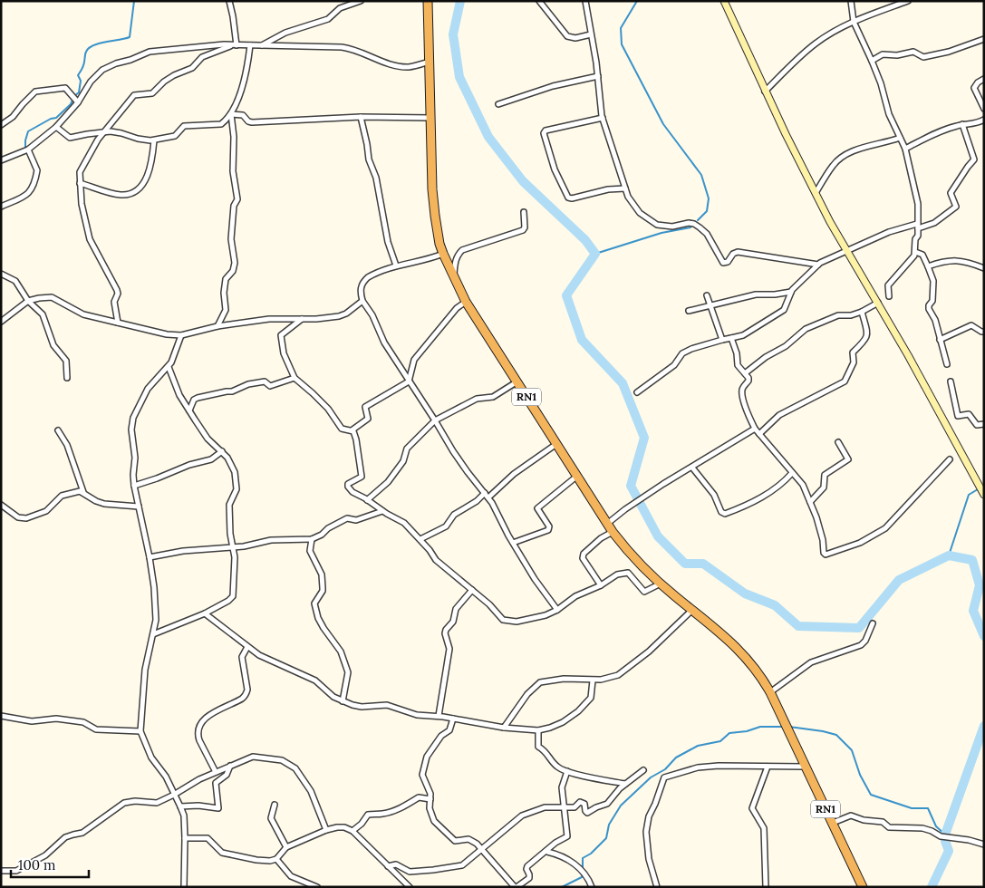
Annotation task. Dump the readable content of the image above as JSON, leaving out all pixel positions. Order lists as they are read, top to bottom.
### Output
{
  "streets": {
    "highway": ["RN1"]
  },
  "scale_bar": "100 m"
}
